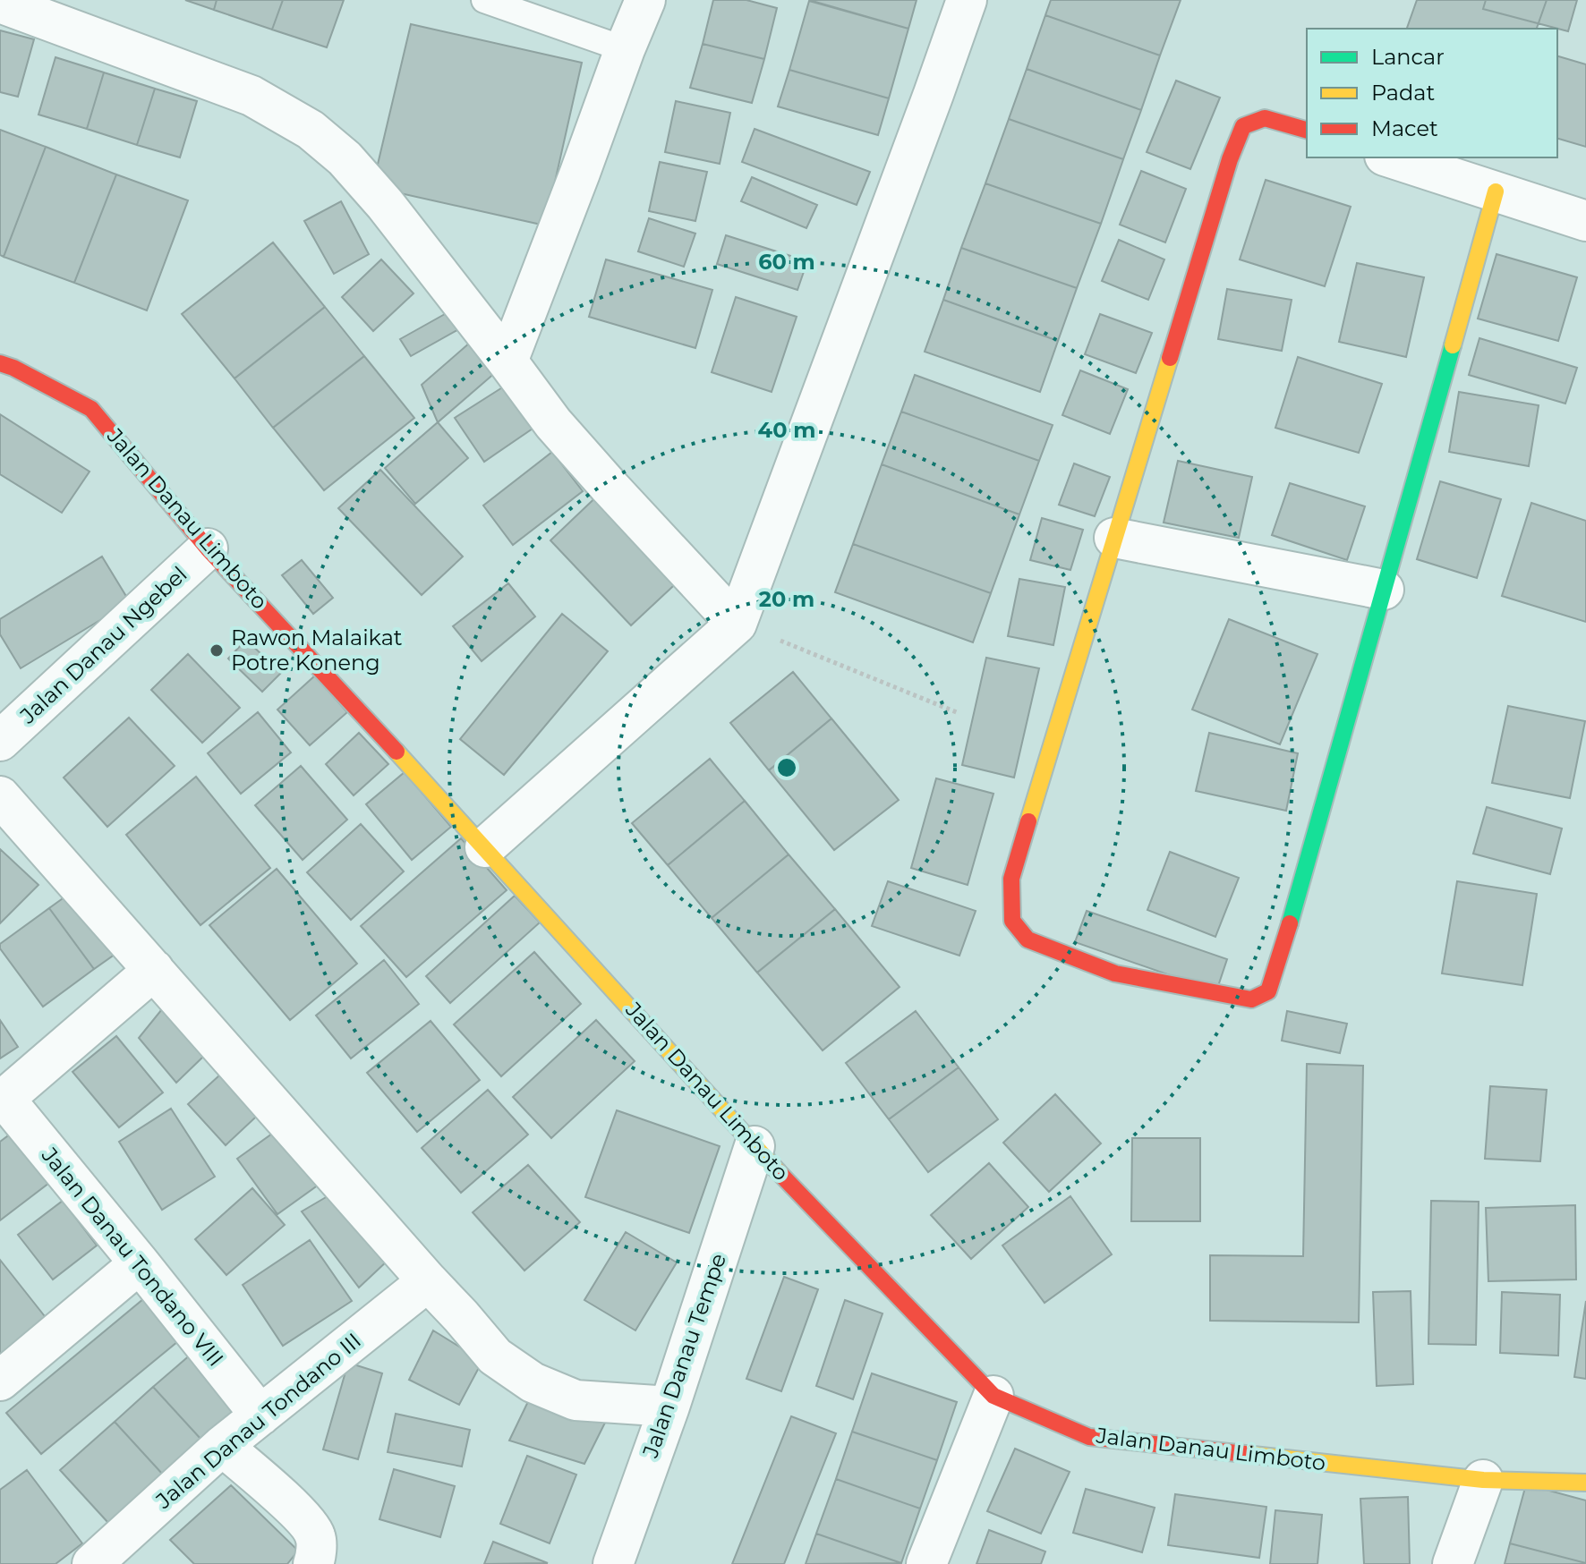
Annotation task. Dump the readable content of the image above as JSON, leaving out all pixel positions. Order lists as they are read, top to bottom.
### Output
{
  "streets": {
    "street": [
      "Jalan Danau Limboto",
      "Jalan Danau Ngebel",
      "Jalan Danau Tondano VIII",
      "Jalan Danau Tempe",
      "Jalan Danau Tondano III"
    ]
  },
  "crossings": [
    ["Jalan Danau Limboto", "Jalan Danau Ngebel"],
    ["Jalan Danau Limboto", "Jalan Danau Tempe"],
    ["Jalan Danau Tondano VIII", "Jalan Danau Tondano III"]
  ],
  "places": ["Rawon Malaikat Potre Koneng"],
  "legend": ["Lancar", "Padat", "Macet"],
  "rings": ["60 m", "40 m", "20 m"]
}
